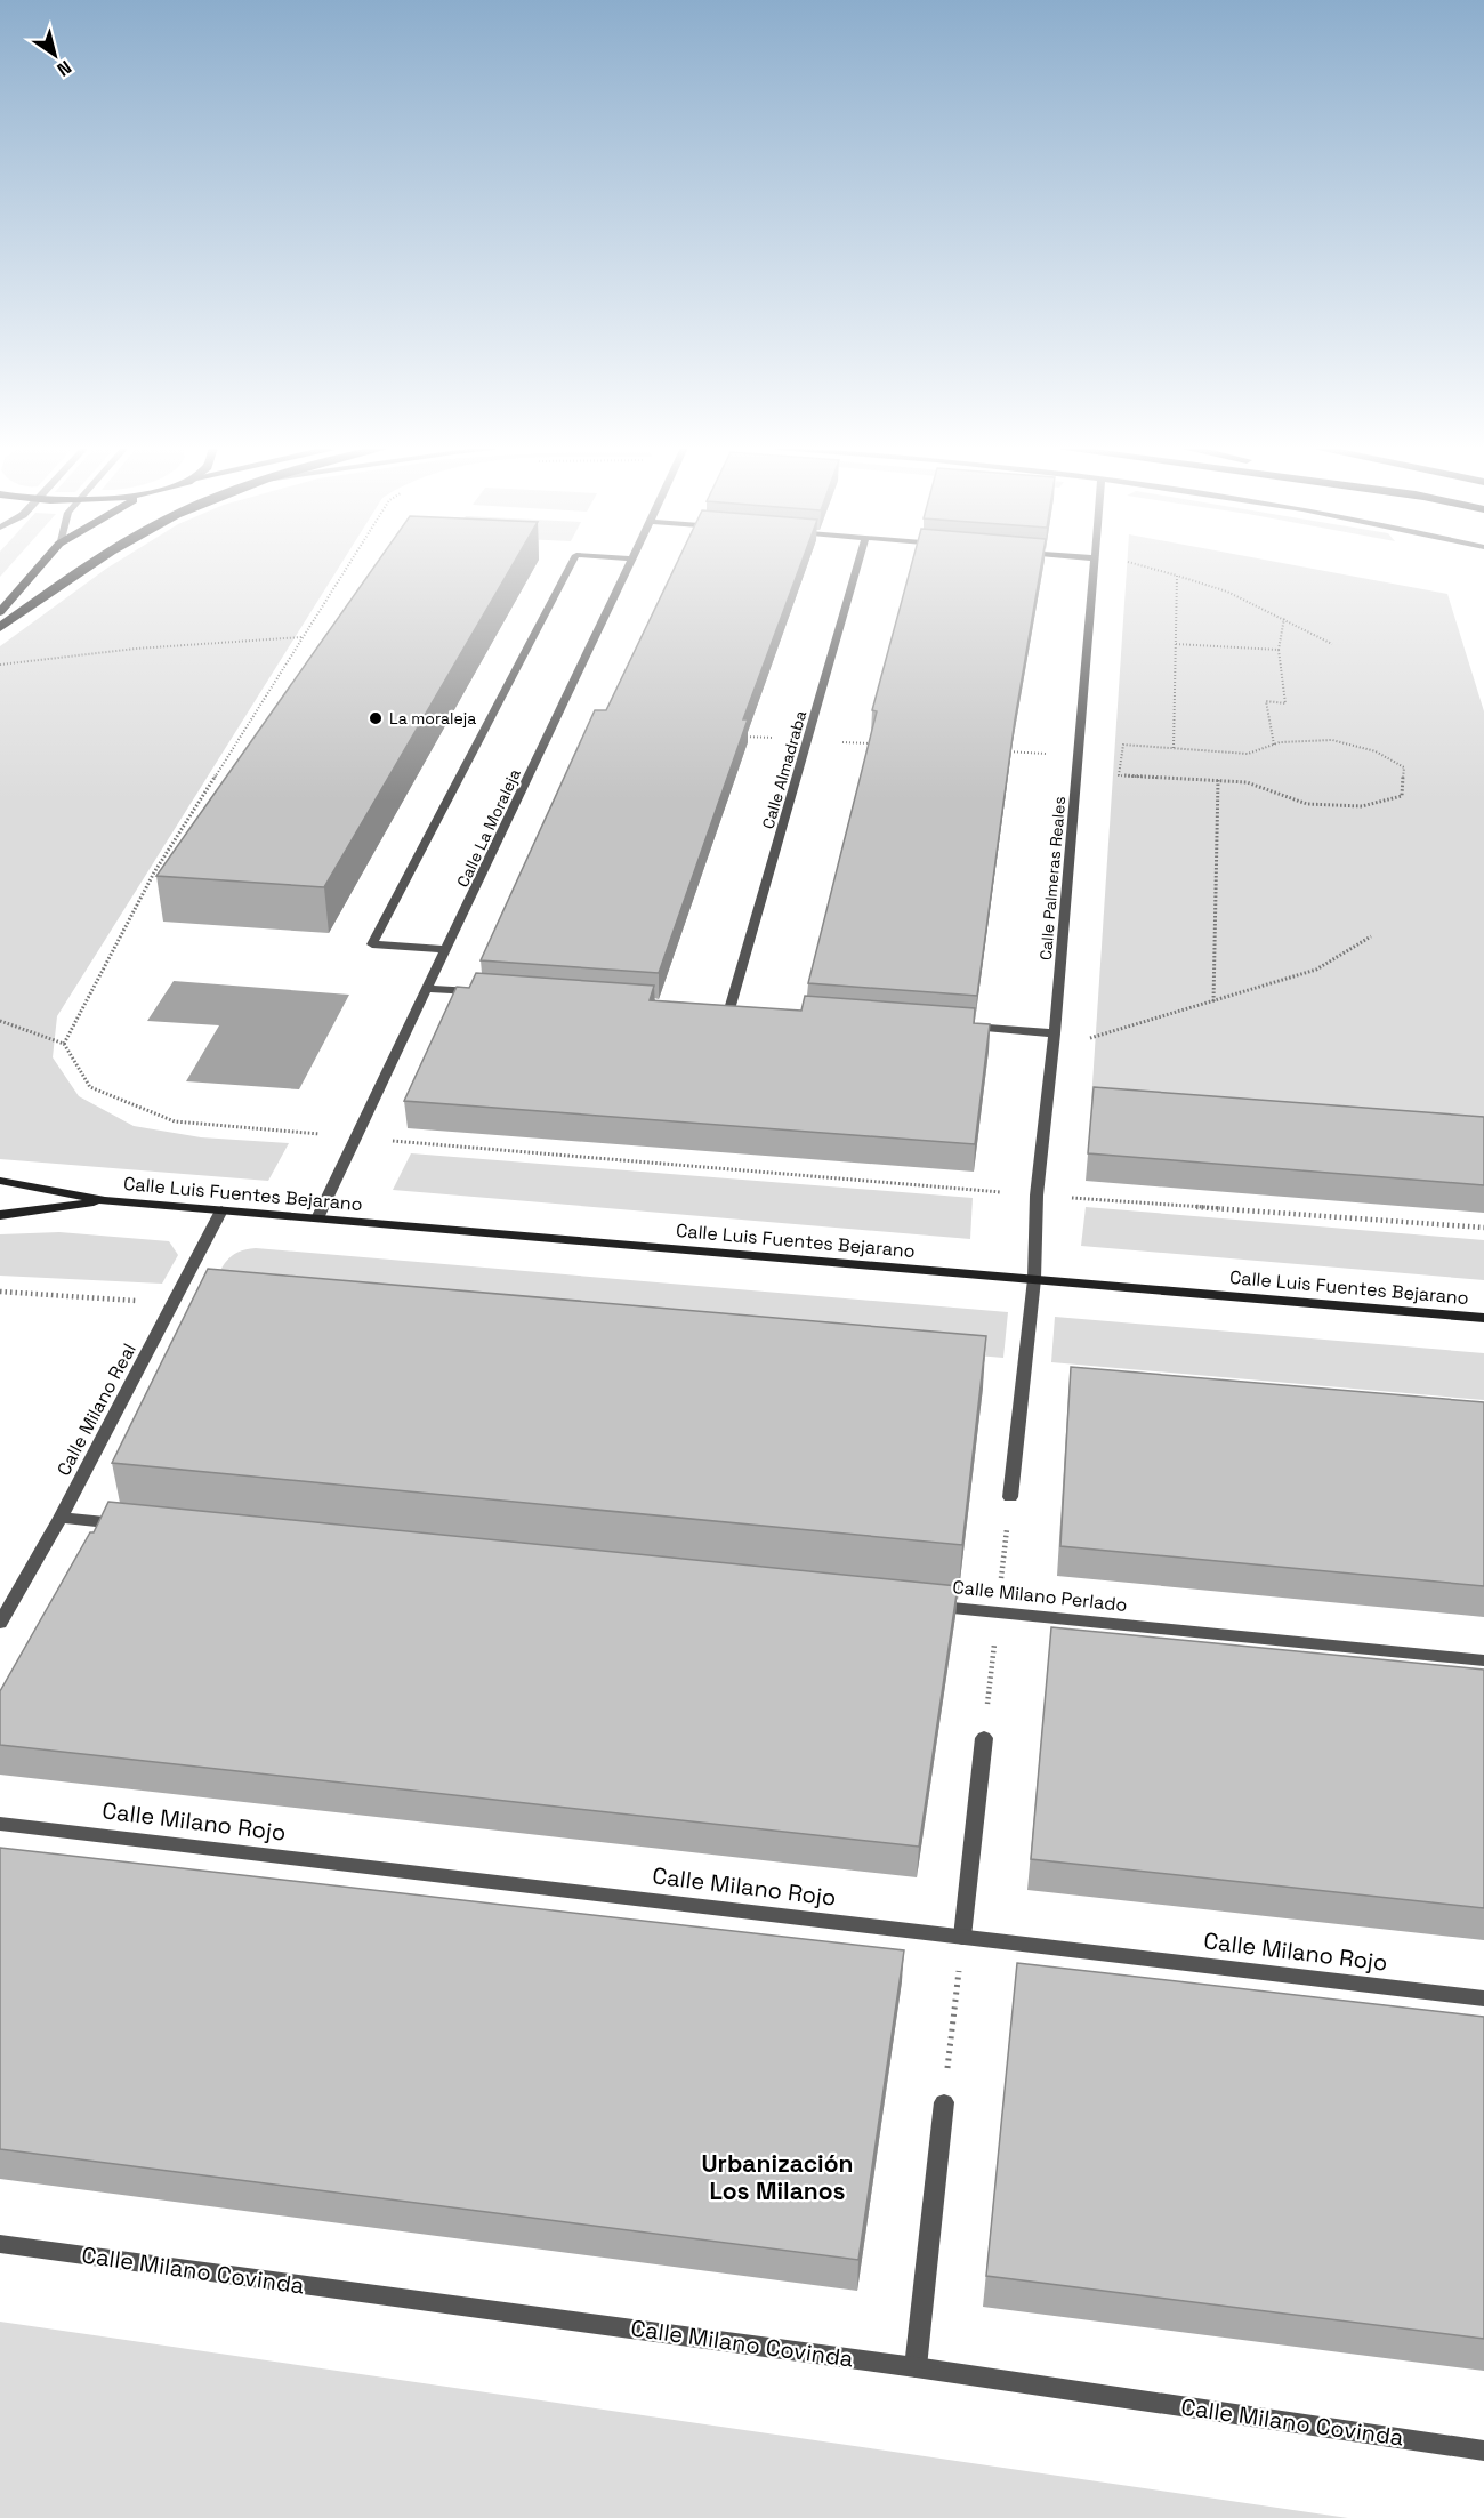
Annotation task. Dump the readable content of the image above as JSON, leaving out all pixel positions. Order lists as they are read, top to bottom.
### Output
{
  "streets": {
    "street": [
      "Calle Almadraba",
      "Calle La Moraleja",
      "Calle Palmeras Reales",
      "Calle Luis Fuentes Bejarano",
      "Calle Milano Real",
      "Calle Milano Perlado",
      "Calle Milano Rojo",
      "Calle Milano Covinda"
    ]
  },
  "crossings": [
    ["Calle La Moraleja", "Calle Luis Fuentes Bejarano"],
    ["Calle Palmeras Reales", "Calle Luis Fuentes Bejarano"],
    ["Calle Luis Fuentes Bejarano", "Calle Milano Real"]
  ],
  "districts": ["Urbanización Los Milanos"],
  "places": ["La moraleja"],
  "north": "bottom right"
}
